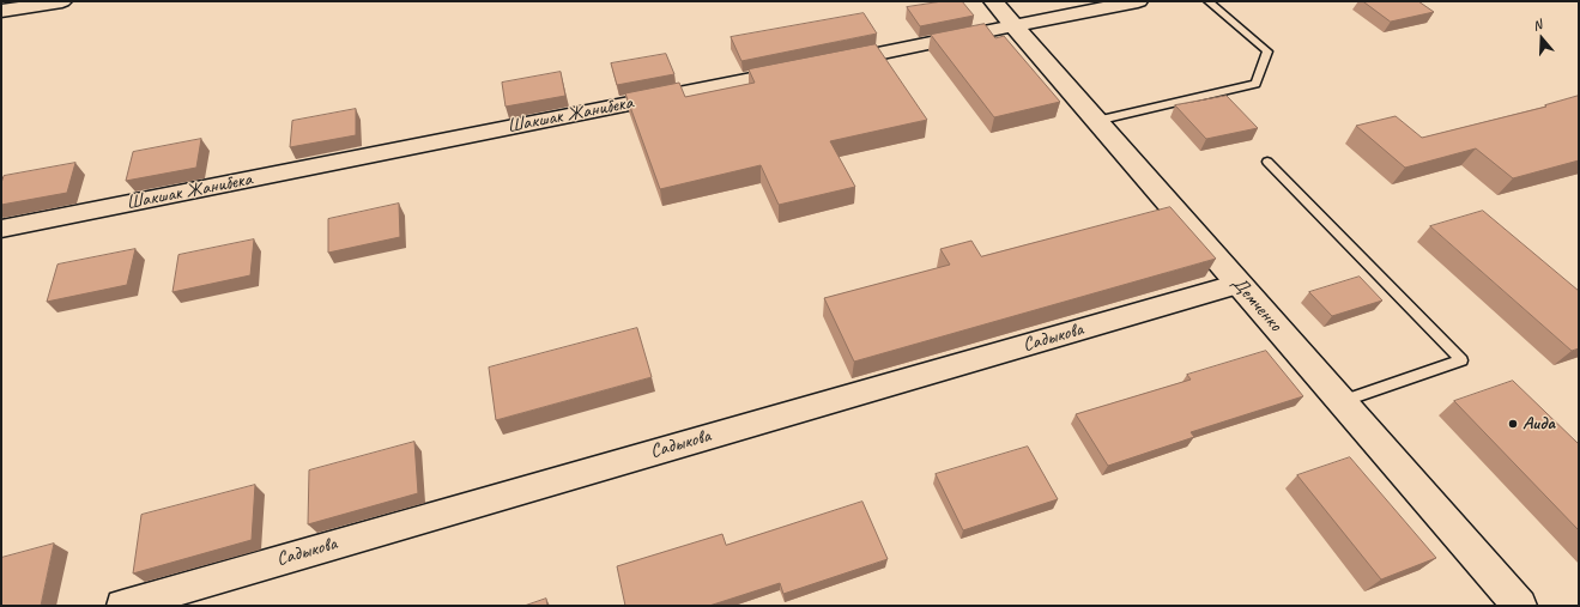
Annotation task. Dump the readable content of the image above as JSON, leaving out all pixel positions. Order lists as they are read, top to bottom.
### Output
{
  "streets": {
    "street": ["Шакшак Жанибека", "Демченко", "Садыкова"]
  },
  "crossings": [
    ["Демченко", "Садыкова"]
  ],
  "places": ["Аида"],
  "north": "top"
}
